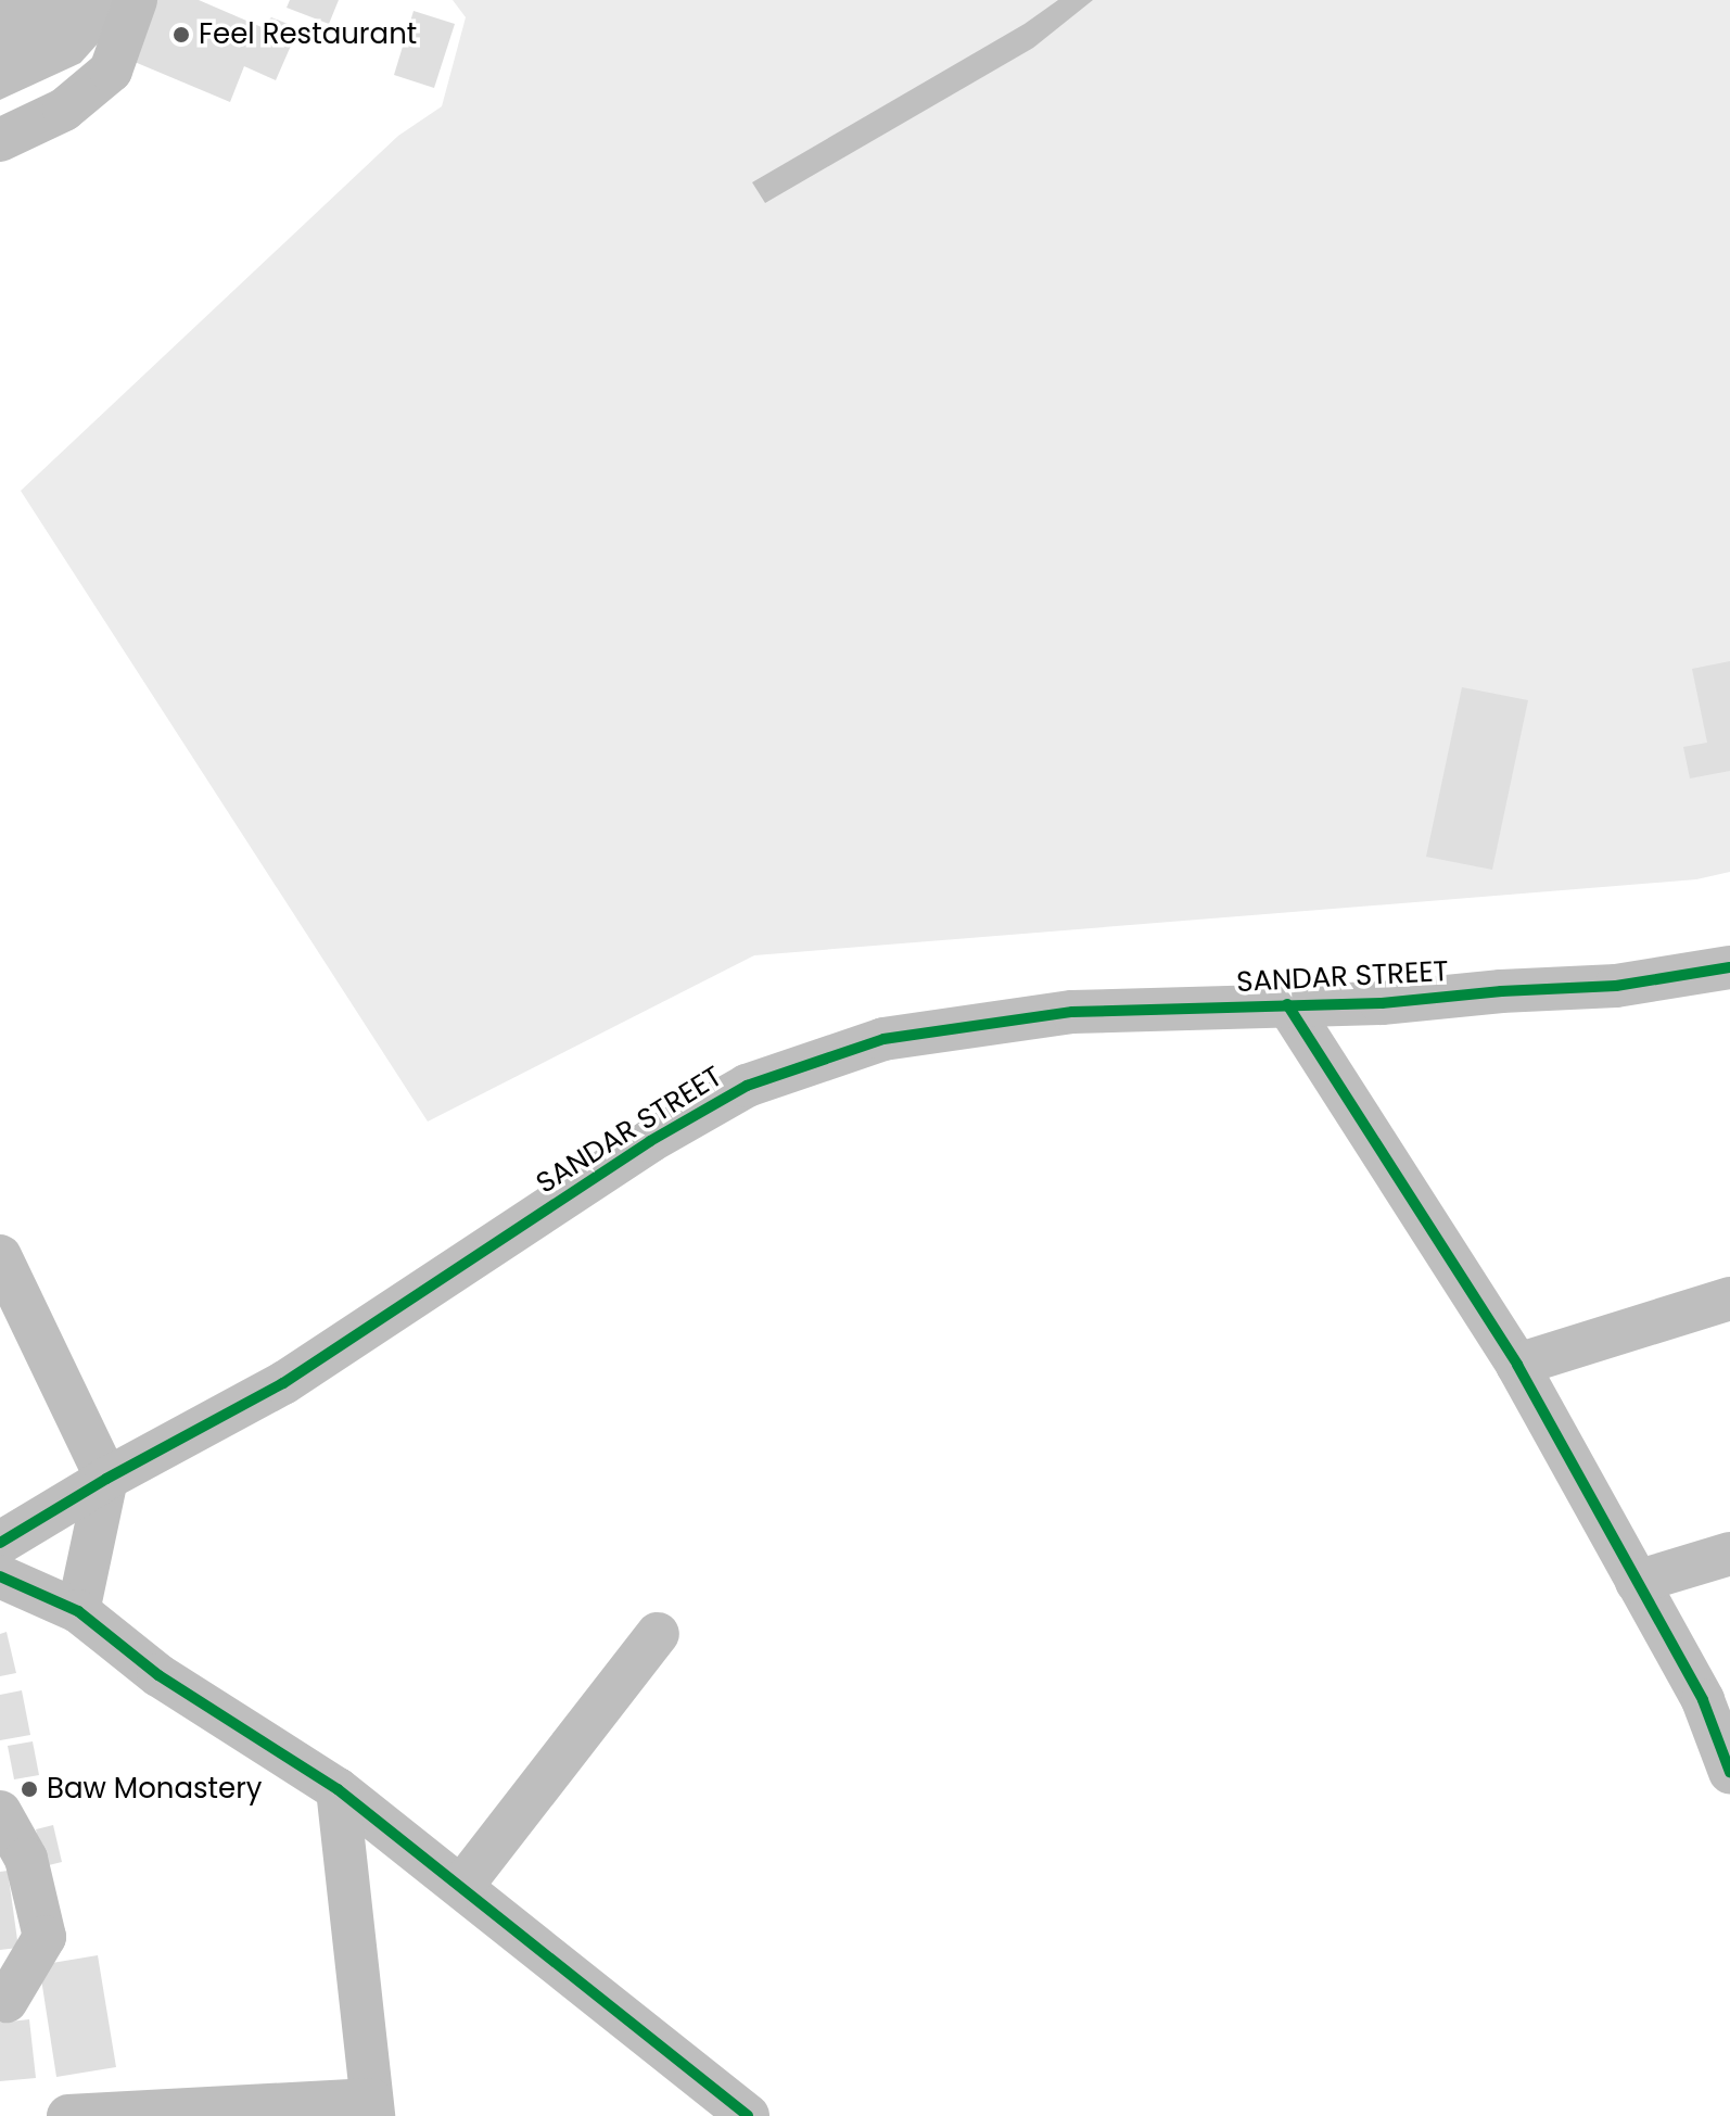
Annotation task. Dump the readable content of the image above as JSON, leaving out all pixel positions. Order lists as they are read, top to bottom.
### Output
{
  "streets": {
    "street": ["SANDAR STREET"]
  },
  "places": ["Feel Restaurant", "Baw Monastery"]
}
